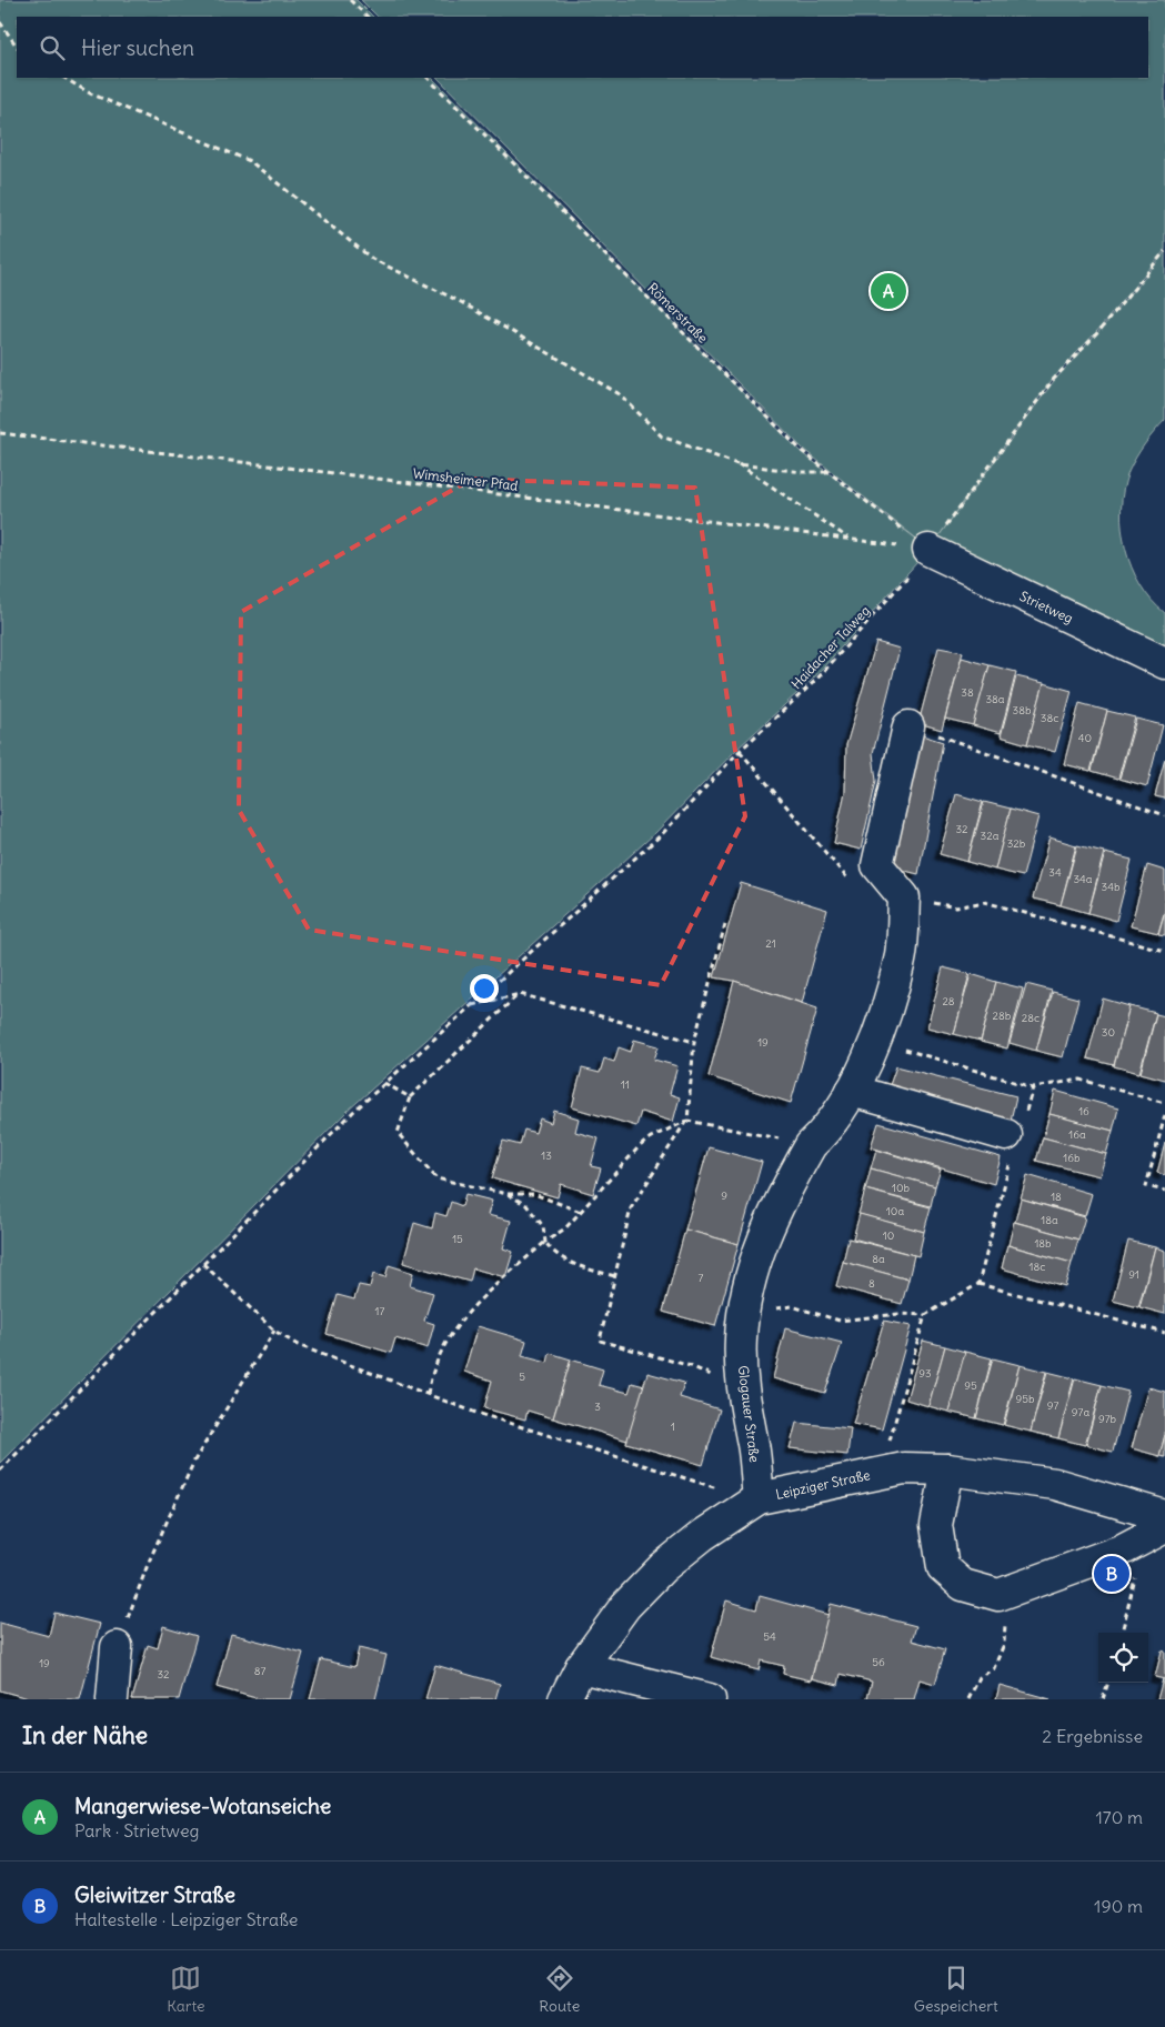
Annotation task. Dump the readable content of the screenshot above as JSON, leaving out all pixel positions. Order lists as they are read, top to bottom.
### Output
{
  "streets": {
    "street": ["Strietweg", "Glogauer Straße", "Leipziger Straße"],
    "path": ["Römerstraße", "Wimsheimer Pfad", "Haidacher Talweg"]
  },
  "crossings": [
    ["Römerstraße", "Wimsheimer Pfad"],
    ["Römerstraße", "Strietweg"],
    ["Römerstraße", "Haidacher Talweg"],
    ["Wimsheimer Pfad", "Strietweg"],
    ["Wimsheimer Pfad", "Haidacher Talweg"],
    ["Strietweg", "Haidacher Talweg"],
    ["Glogauer Straße", "Leipziger Straße"]
  ],
  "house_numbers": [
    "38",
    "38a",
    "38b",
    "38c",
    "40",
    "32",
    "32a",
    "32b",
    "34",
    "34a",
    "34b",
    "21",
    "28",
    "28b",
    "28c",
    "30",
    "19",
    "11",
    "16",
    "16a",
    "13",
    "16b",
    "10b",
    "9",
    "18",
    "10a",
    "18a",
    "10",
    "15",
    "18b",
    "8a",
    "18c",
    "91",
    "7",
    "8",
    "17",
    "93",
    "5",
    "95",
    "95b",
    "97",
    "3",
    "97a",
    "97b",
    "1",
    "54",
    "56",
    "19",
    "87",
    "32"
  ],
  "page": {
    "search": "Hier suchen",
    "pins": ["A", "B"],
    "heading": ["In der Nähe", "2 Ergebnisse"],
    "list": [
      {
        "mark": "A",
        "name": "Mangerwiese-Wotanseiche",
        "note": "Park · Strietweg",
        "value": "170 m"
      },
      {
        "mark": "B",
        "name": "Gleiwitzer Straße",
        "note": "Haltestelle · Leipziger Straße",
        "value": "190 m"
      }
    ],
    "nav": ["Karte", "Route", "Gespeichert"]
  }
}
